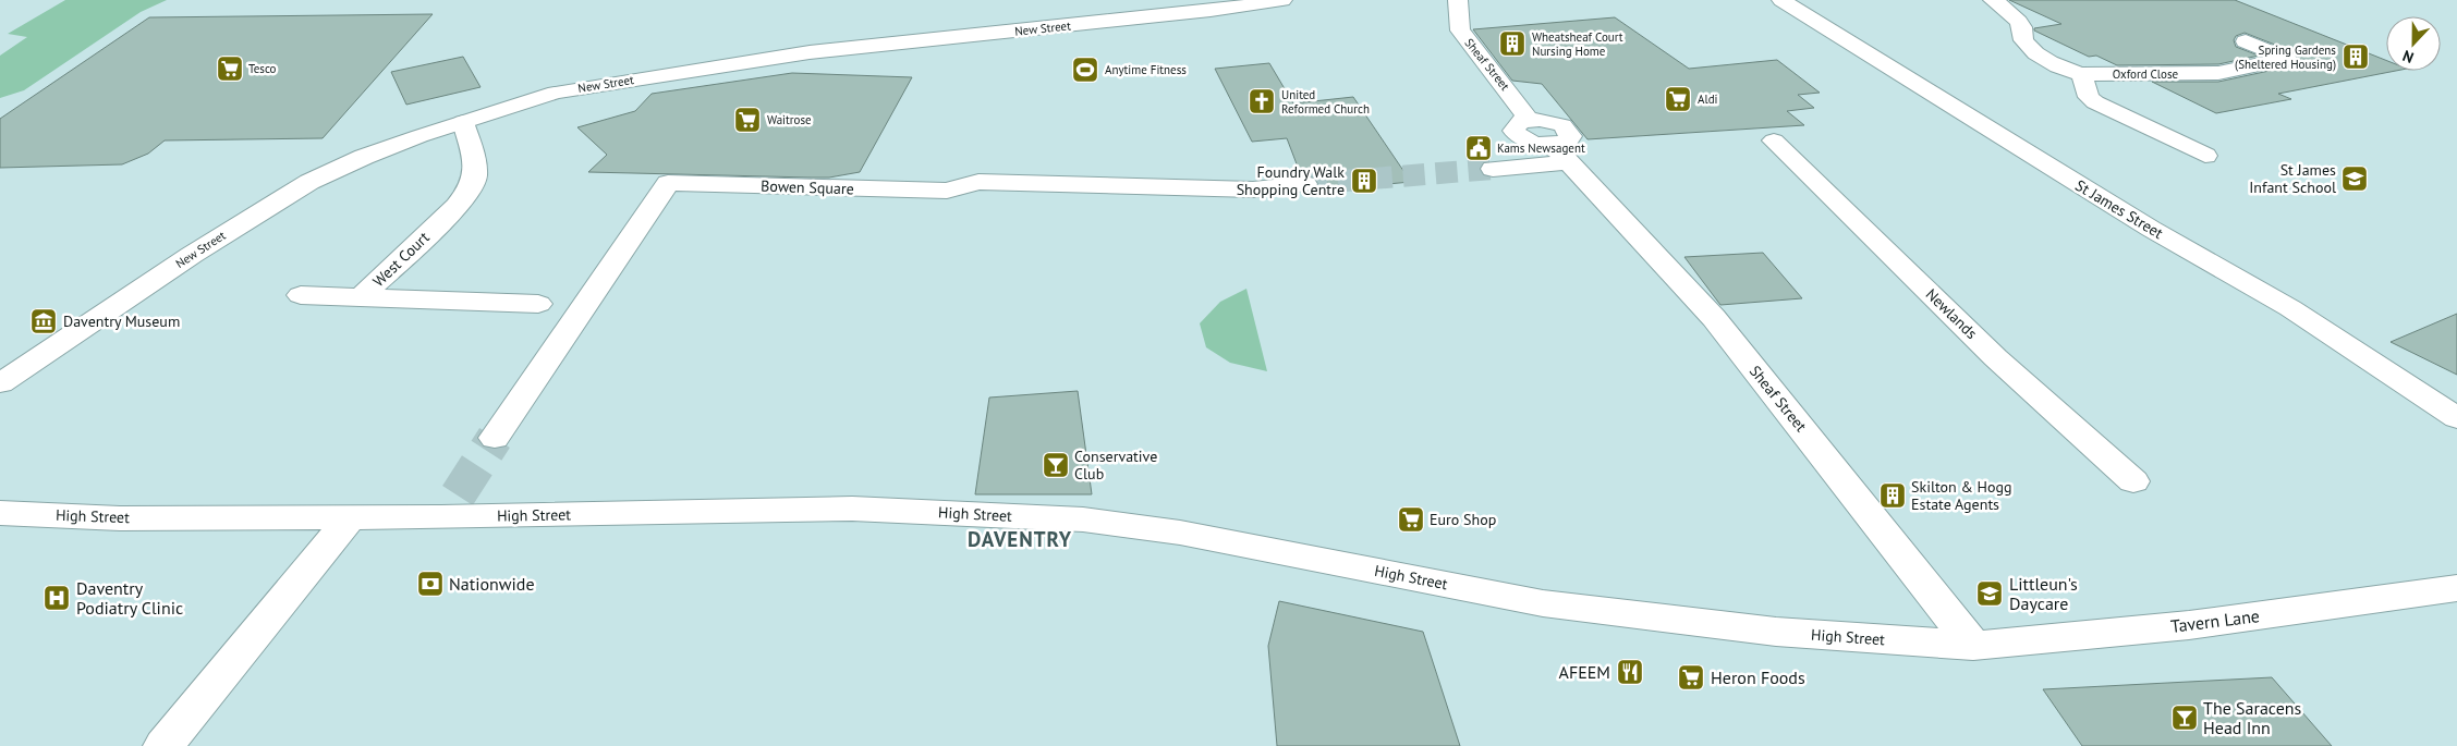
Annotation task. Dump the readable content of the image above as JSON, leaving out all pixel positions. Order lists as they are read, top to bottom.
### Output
{
  "streets": {
    "street": [
      "New Street",
      "Sheaf Street",
      "Oxford Close",
      "Bowen Square",
      "St James Street",
      "West Court",
      "Newlands",
      "High Street",
      "Tavern Lane"
    ]
  },
  "crossings": [
    ["New Street", "West Court"],
    ["Sheaf Street", "High Street"],
    ["Sheaf Street", "Tavern Lane"],
    ["High Street", "Tavern Lane"]
  ],
  "districts": ["DAVENTRY"],
  "places": {
    "building": [
      "Wheatsheaf Court Nursing Home",
      "Spring Gardens (Sheltered Housing)",
      "Foundry Walk Shopping Centre",
      "Skilton & Hogg Estate Agents"
    ],
    "supermarket": [
      "Tesco",
      "Aldi",
      "Waitrose",
      "Euro Shop",
      "Heron Foods"
    ],
    "sports": ["Anytime Fitness"],
    "church": ["United Reformed Church"],
    "public building": ["Kams Newsagent"],
    "school or university": ["St James Infant School", "Littleun's Daycare"],
    "museum": ["Daventry Museum"],
    "bar": ["Conservative Club", "The Saracens Head Inn"],
    "bank": ["Nationwide"],
    "hospital": ["Daventry Podiatry Clinic"],
    "restaurant": ["AFEEM"]
  },
  "north": "bottom"
}
